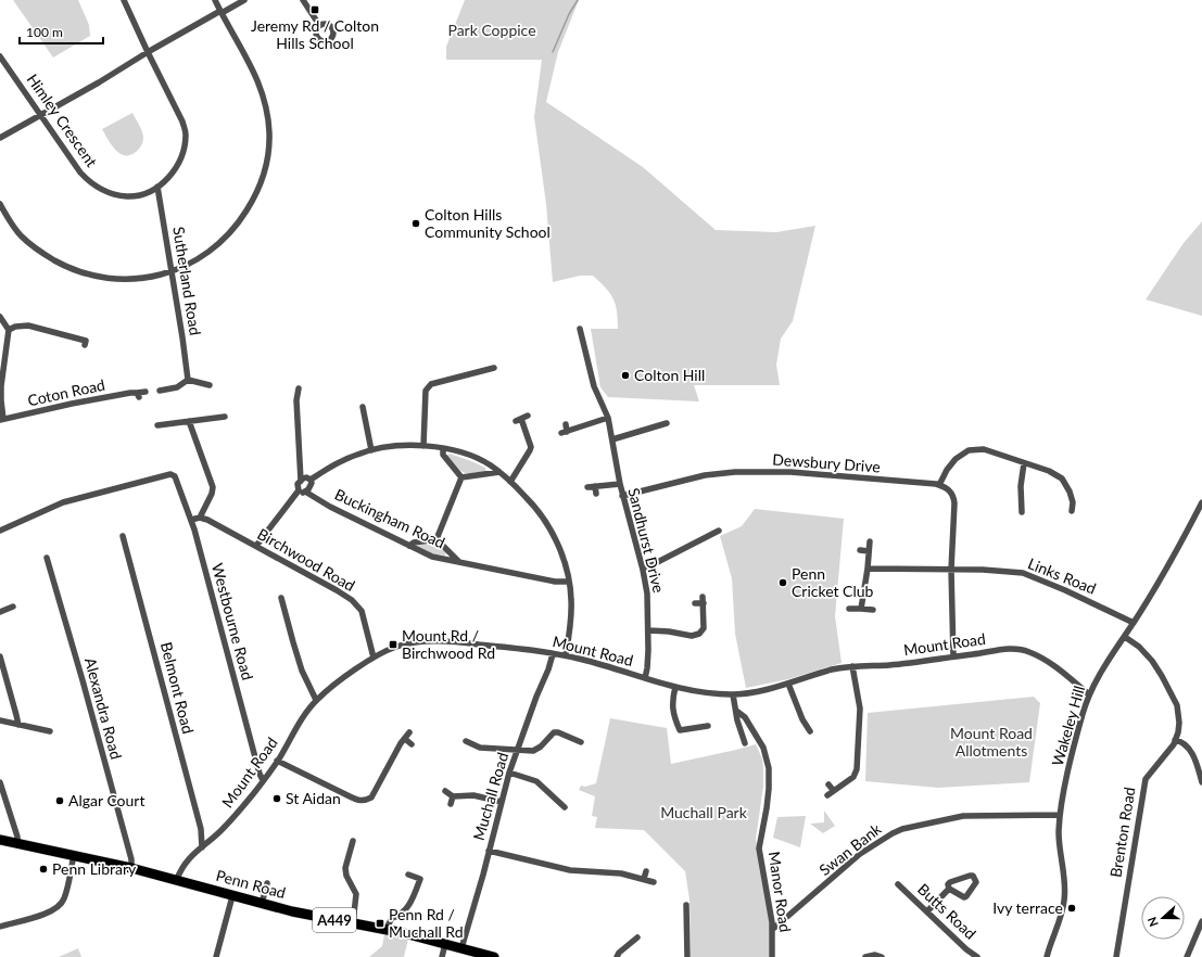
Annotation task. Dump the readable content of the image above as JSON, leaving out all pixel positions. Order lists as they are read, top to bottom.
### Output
{
  "streets": {
    "highway": ["Penn Road", "A449"],
    "street": [
      "Himley Crescent",
      "Sutherland Road",
      "Coton Road",
      "Dewsbury Drive",
      "Buckingham Road",
      "Sandhurst Drive",
      "Birchwood Road",
      "Links Road",
      "Westbourne Road",
      "Mount Road",
      "Belmont Road",
      "Alexandra Road",
      "Wakeley Hill",
      "Muchall Road",
      "Brenton Road",
      "Swan Bank",
      "Manor Road",
      "Butts Road"
    ]
  },
  "crossings": [
    ["Himley Crescent", "Sutherland Road"],
    ["Dewsbury Drive", "Sandhurst Drive"],
    ["Sandhurst Drive", "Mount Road"],
    ["Birchwood Road", "Mount Road"],
    ["Links Road", "Wakeley Hill"],
    ["Westbourne Road", "Mount Road"],
    ["Mount Road", "Belmont Road"],
    ["Mount Road", "Wakeley Hill"],
    ["Mount Road", "Muchall Road"],
    ["Mount Road", "Penn Road"],
    ["Alexandra Road", "Penn Road"],
    ["Wakeley Hill", "Brenton Road"],
    ["Wakeley Hill", "Swan Bank"],
    ["Muchall Road", "Penn Road"],
    ["Swan Bank", "Manor Road"]
  ],
  "parks": ["Park Coppice", "Mount Road Allotments", "Muchall Park"],
  "places": {
    "transit": ["Jeremy Rd / Colton Hills School", "Mount Rd / Birchwood Rd", "Penn Rd / Muchall Rd"],
    "other": [
      "Colton Hills Community School",
      "Colton Hill",
      "Penn Cricket Club",
      "St Aidan",
      "Algar Court",
      "Penn Library",
      "Ivy terrace"
    ]
  },
  "scale_bar": "100 m",
  "north": "left"
}
